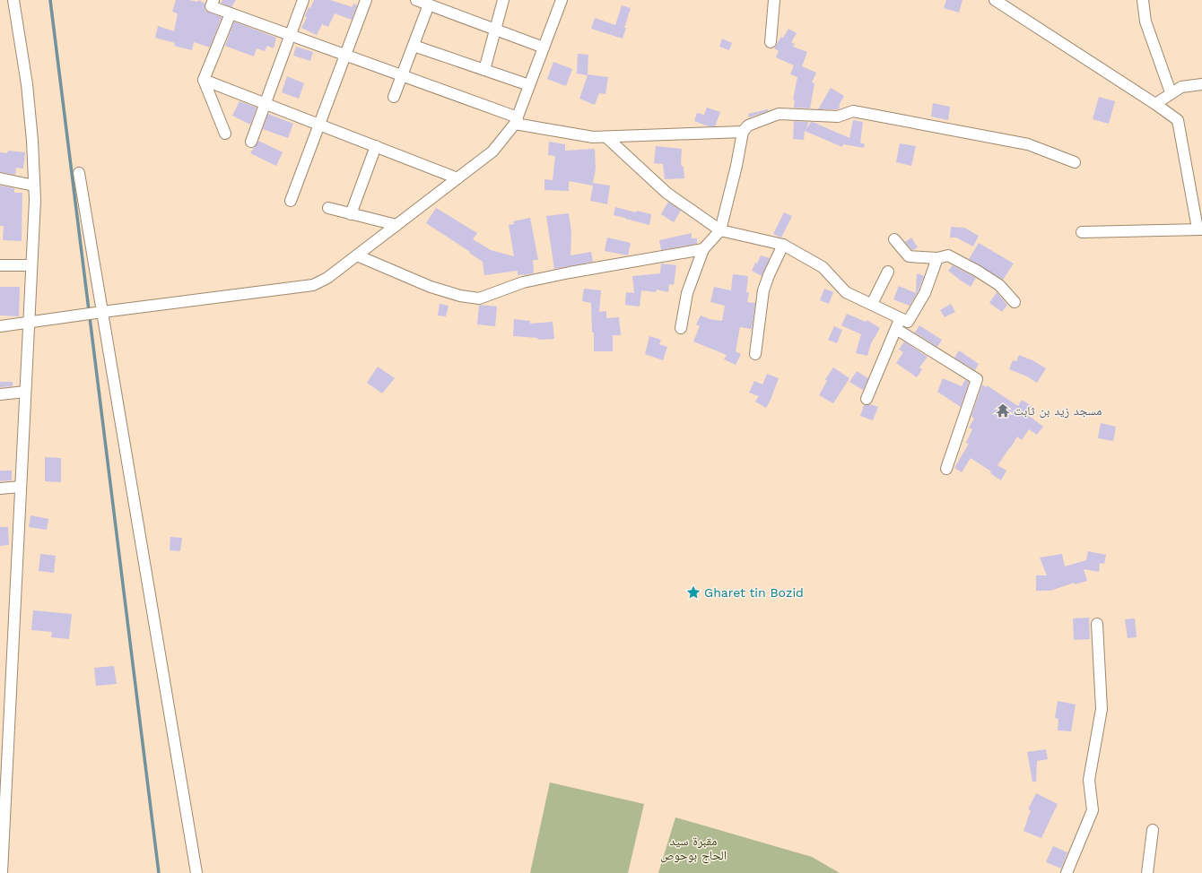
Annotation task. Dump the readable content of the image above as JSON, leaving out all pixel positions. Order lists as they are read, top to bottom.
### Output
{
  "parks": ["مقبرة سيد الحاج بوحوص"],
  "places": {
    "temple": ["مسجد زيد بن ثابت"],
    "place": ["Gharet tin Bozid"]
  }
}
